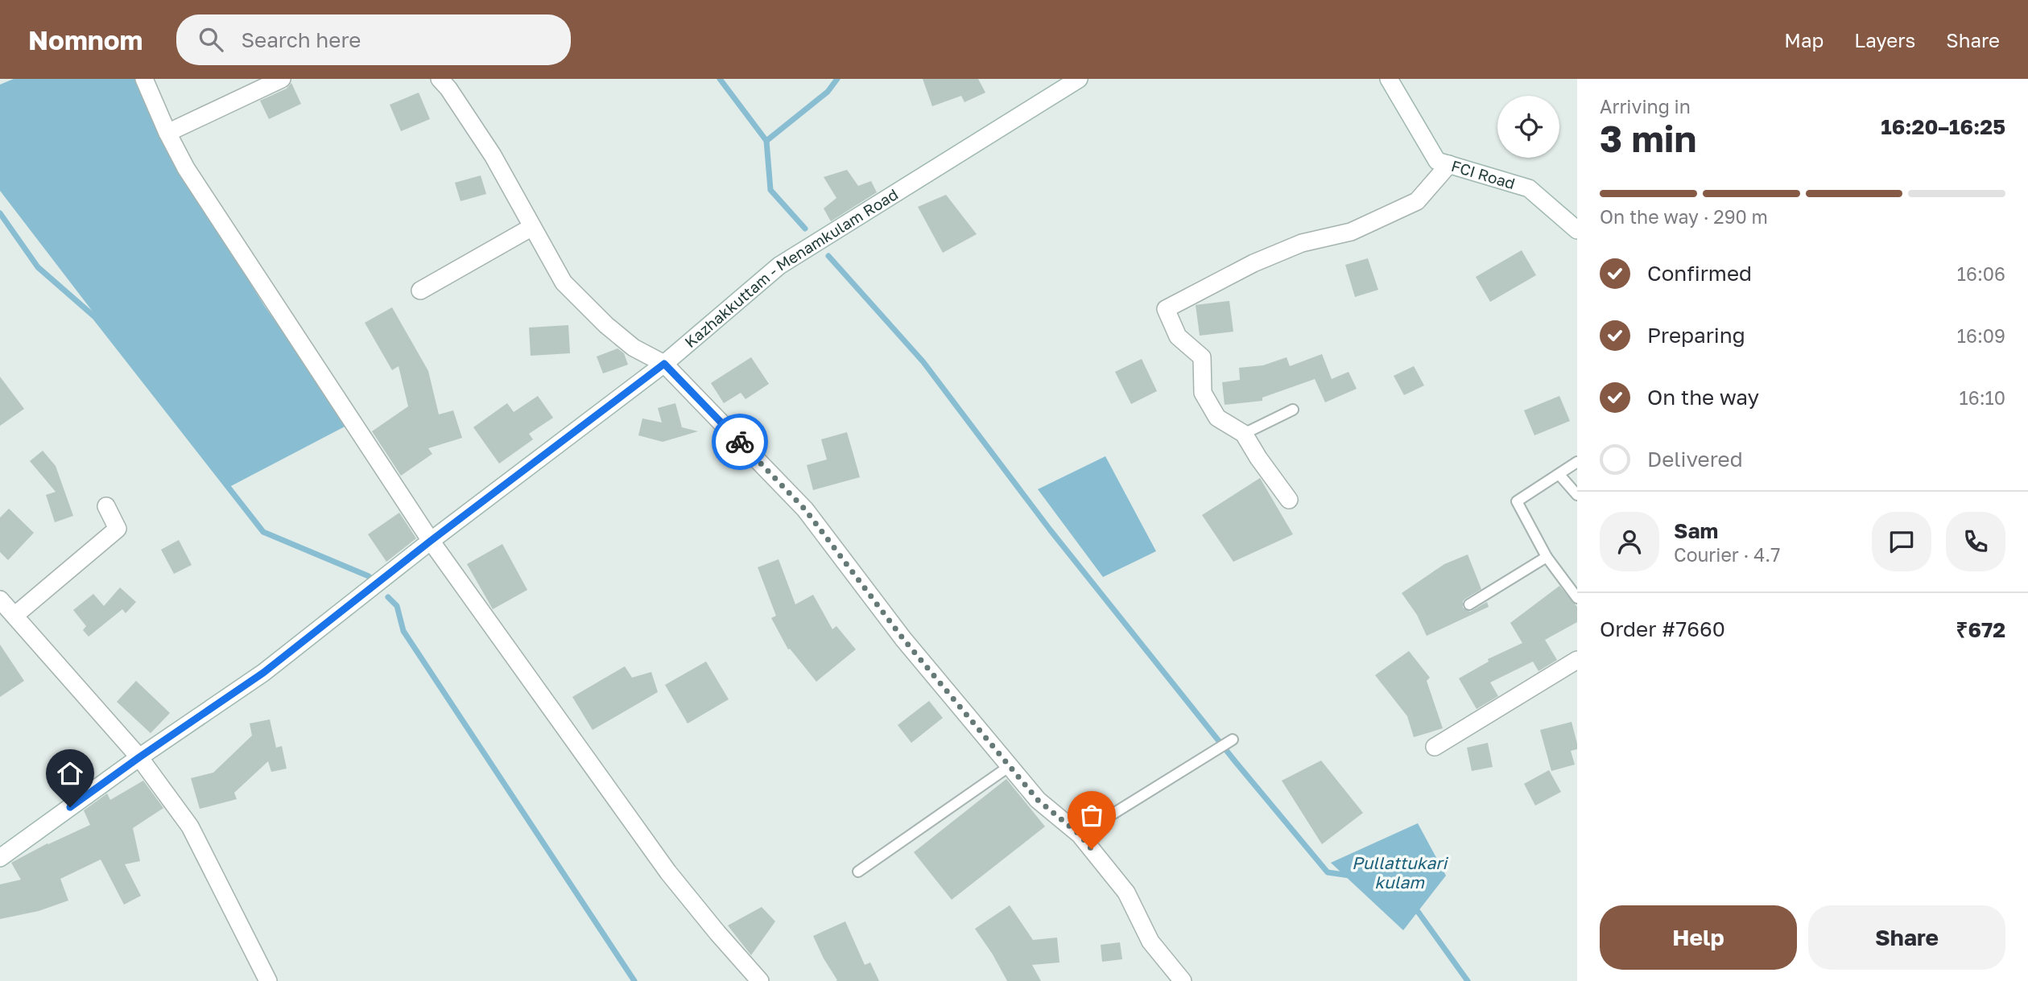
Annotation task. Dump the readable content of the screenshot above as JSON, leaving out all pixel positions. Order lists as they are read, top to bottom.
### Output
{
  "streets": {
    "street": ["FCI Road", "Kazhakkuttam - Menamkulam Road"]
  },
  "water": ["Pullattukari kulam"],
  "page": {
    "header": "Nomnom",
    "search": "Search here",
    "nav": ["Map", "Layers", "Share"],
    "heading": ["3 min", "Arriving in", "16:20–16:25"],
    "panel": [
      "Sam",
      "Courier · 4.7",
      "Order #7660",
      "₹672"
    ],
    "bar": "On the way · 290 m",
    "list": [
      ["Confirmed", "16:06"],
      ["Preparing", "16:09"],
      ["On the way", "16:10"],
      "Delivered"
    ],
    "buttons": ["Help", "Share"]
  }
}
